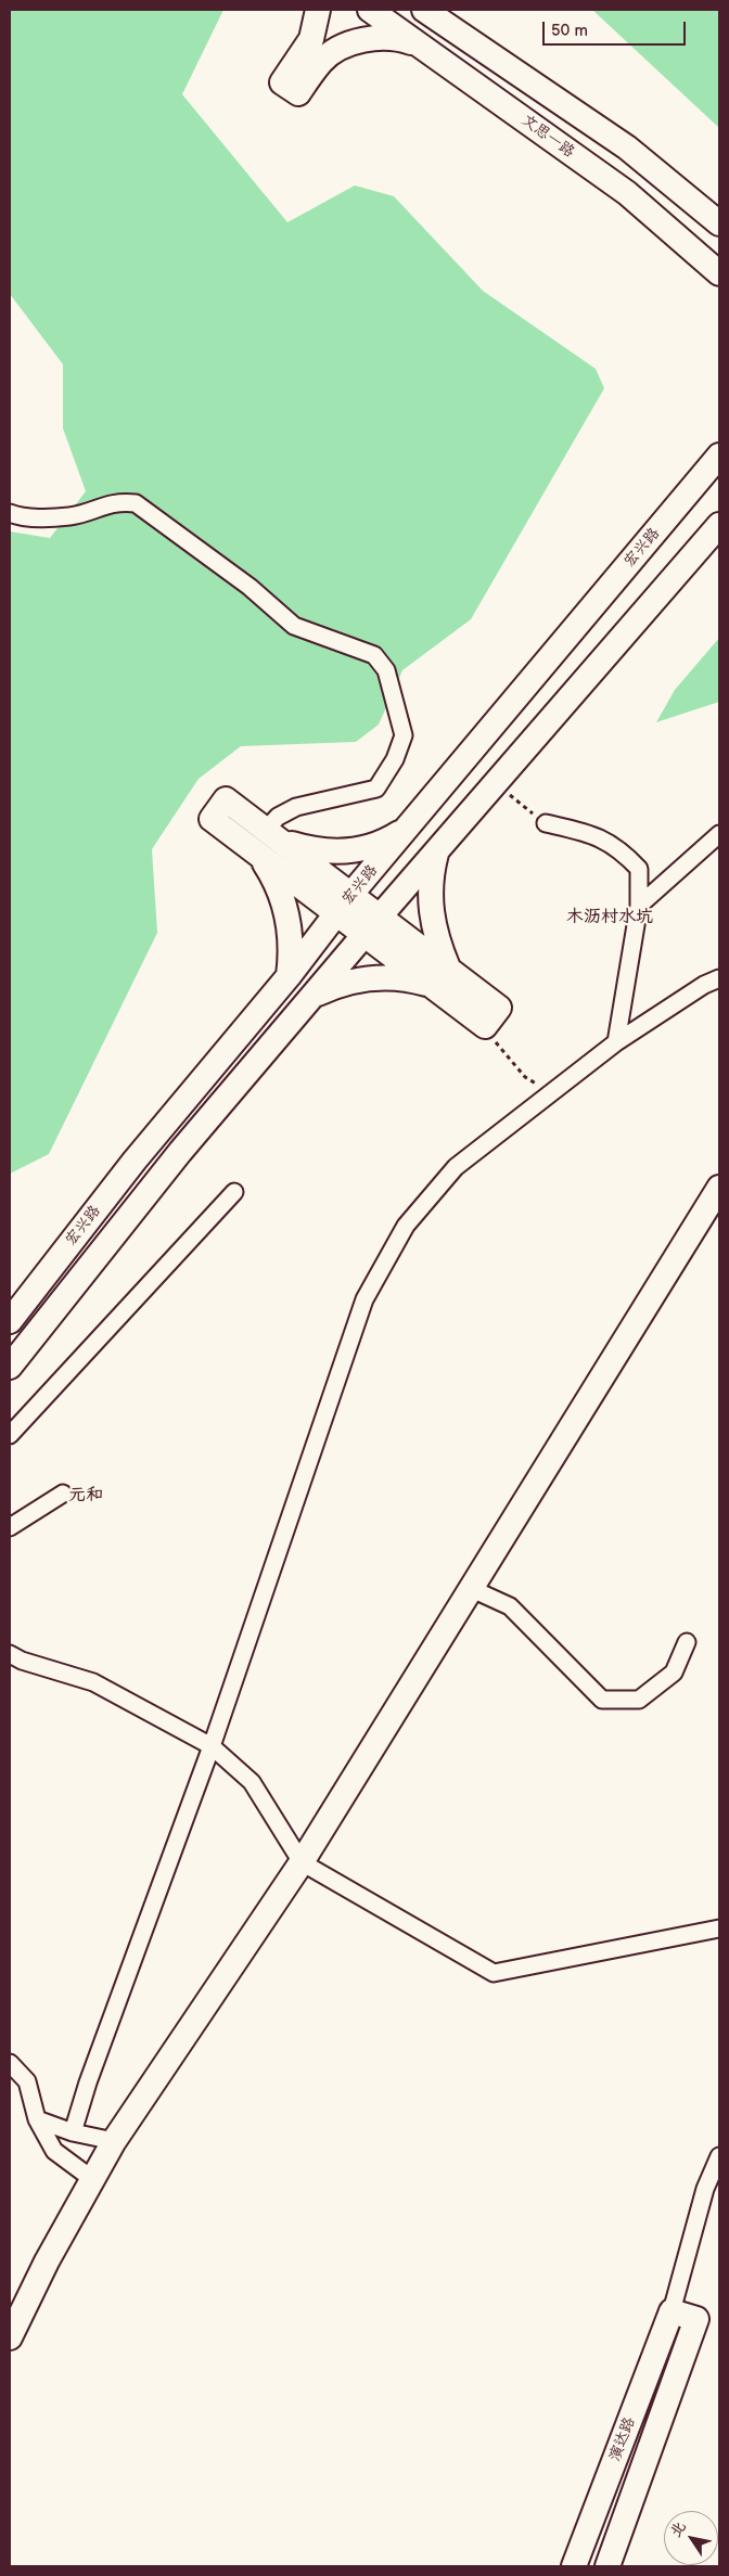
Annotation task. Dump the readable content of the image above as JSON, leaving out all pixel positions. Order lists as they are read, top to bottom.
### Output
{
  "streets": {
    "street": ["文思一路", "宏兴路", "演达路"]
  },
  "districts": ["木沥村水坑", "元和"],
  "scale_bar": "50 m",
  "north": "top left"
}
